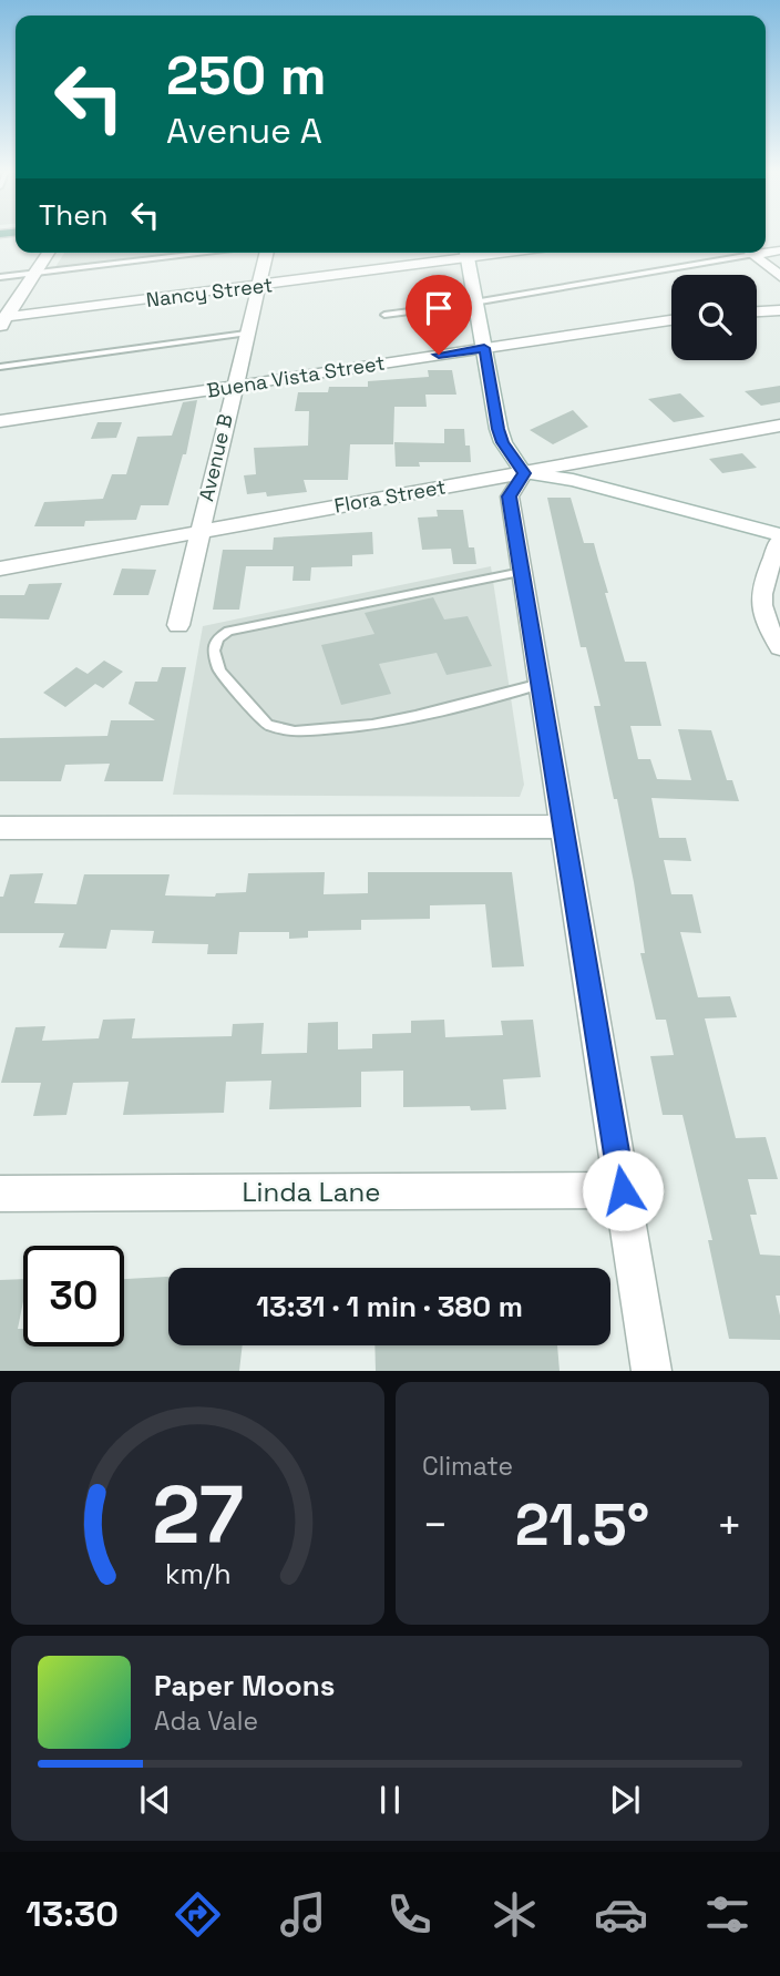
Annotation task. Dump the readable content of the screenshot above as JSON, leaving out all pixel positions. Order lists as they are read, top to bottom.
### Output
{
  "streets": {
    "street": [
      "Nancy Street",
      "Buena Vista Street",
      "Avenue B",
      "Flora Street",
      "Linda Lane"
    ]
  },
  "crossings": [
    ["Nancy Street", "Avenue B"],
    ["Buena Vista Street", "Avenue B"],
    ["Avenue B", "Flora Street"]
  ],
  "page": {
    "turn": ["250 m", "Avenue A"],
    "then": "Then",
    "limit": "30",
    "trip": "13:31 · 1 min · 380 m",
    "tile": "Climate",
    "heat": ["−", "21.5°", "+"],
    "song": ["Paper Moons", "Ada Vale"],
    "tabs": "13:30",
    "gauge": ["27", "km/h"]
  }
}
